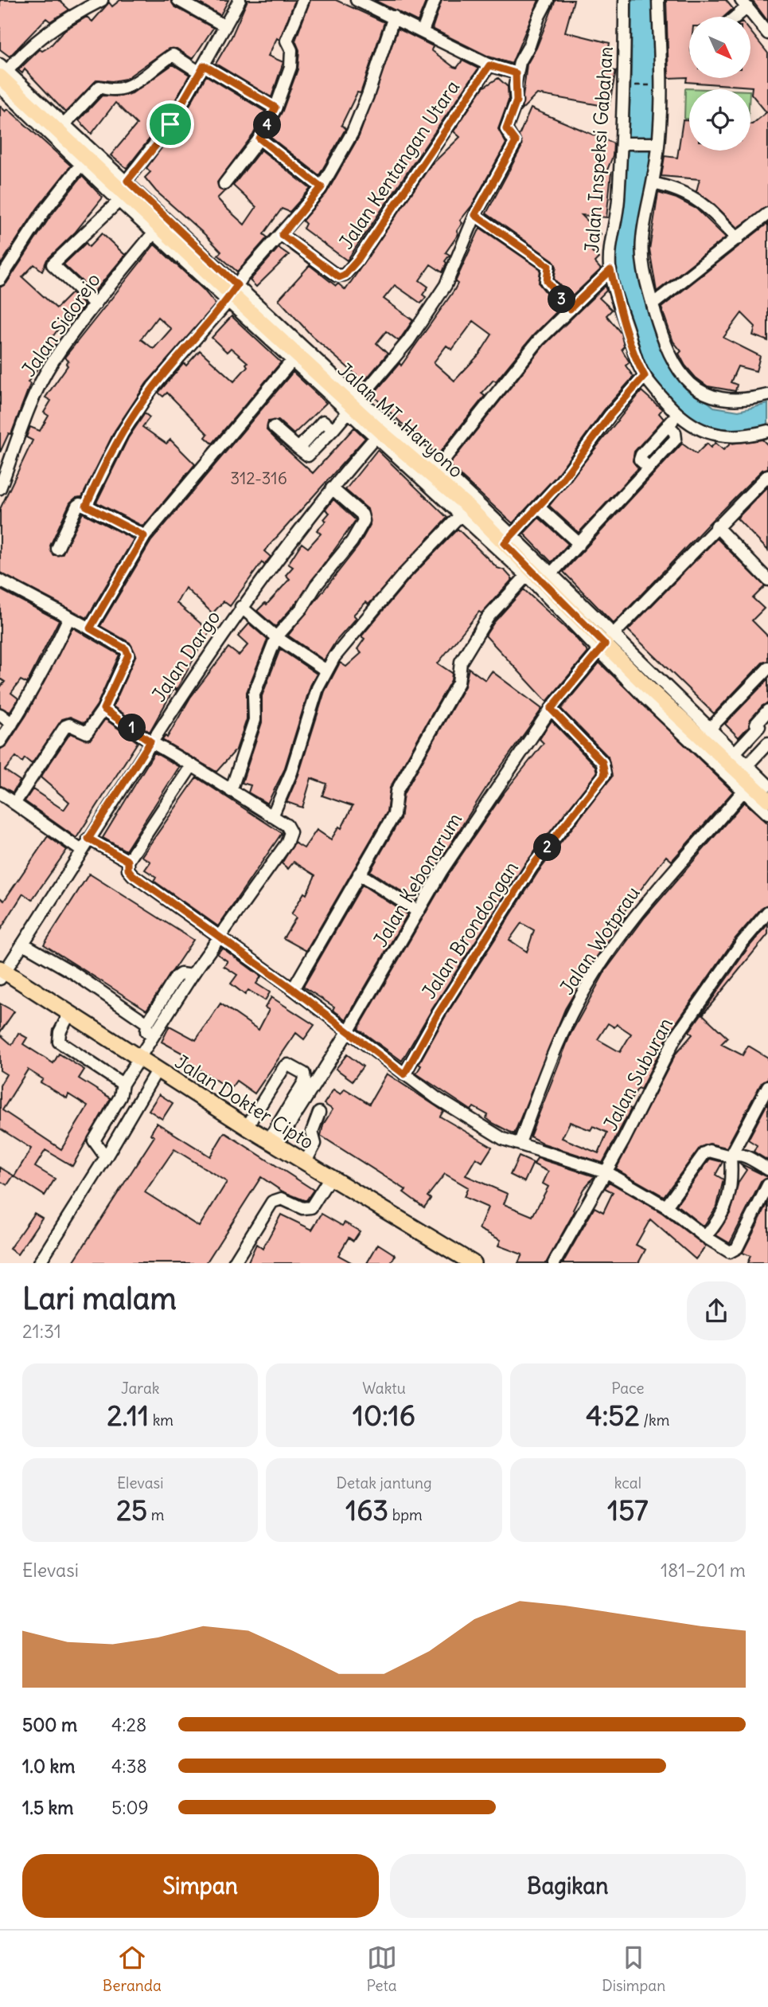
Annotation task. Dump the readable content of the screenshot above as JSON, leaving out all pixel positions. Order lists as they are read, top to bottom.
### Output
{
  "streets": {
    "highway": ["Jalan Dokter Cipto"],
    "main road": ["Jalan MT. Haryono"],
    "street": [
      "Jalan Inspeksi Gabahan",
      "Jalan Kentangan Utara",
      "Jalan Sidorejo",
      "Jalan Dargo",
      "Jalan Kebonarum",
      "Jalan Brondongan",
      "Jalan Wotprau",
      "Jalan Suburan"
    ]
  },
  "crossings": [
    ["Jalan Sidorejo", "Jalan MT. Haryono"],
    ["Jalan MT. Haryono", "Jalan Dargo"],
    ["Jalan MT. Haryono", "Jalan Kebonarum"],
    ["Jalan MT. Haryono", "Jalan Wotprau"],
    ["Jalan Dargo", "Jalan Dokter Cipto"],
    ["Jalan Kebonarum", "Jalan Brondongan"],
    ["Jalan Kebonarum", "Jalan Dokter Cipto"]
  ],
  "house_numbers": ["312-316"],
  "north": "bottom right",
  "page": {
    "pins": [
      "4",
      "3",
      "1",
      "2"
    ],
    "heading": ["Lari malam", "21:31"],
    "stats": [
      ["Jarak", "2.11 km"],
      ["Waktu", "10:16"],
      ["Pace", "4:52 /km"],
      ["Elevasi", "25 m"],
      ["Detak jantung", "163 bpm"],
      ["kcal", "157"]
    ],
    "chart": ["Elevasi", "181–201 m"],
    "list": [
      {
        "name": "500 m",
        "note": "4:28"
      },
      {
        "name": "1.0 km",
        "note": "4:38"
      },
      {
        "name": "1.5 km",
        "note": "5:09"
      }
    ],
    "buttons": ["Simpan", "Bagikan"],
    "tabs": ["Beranda", "Peta", "Disimpan"]
  }
}
